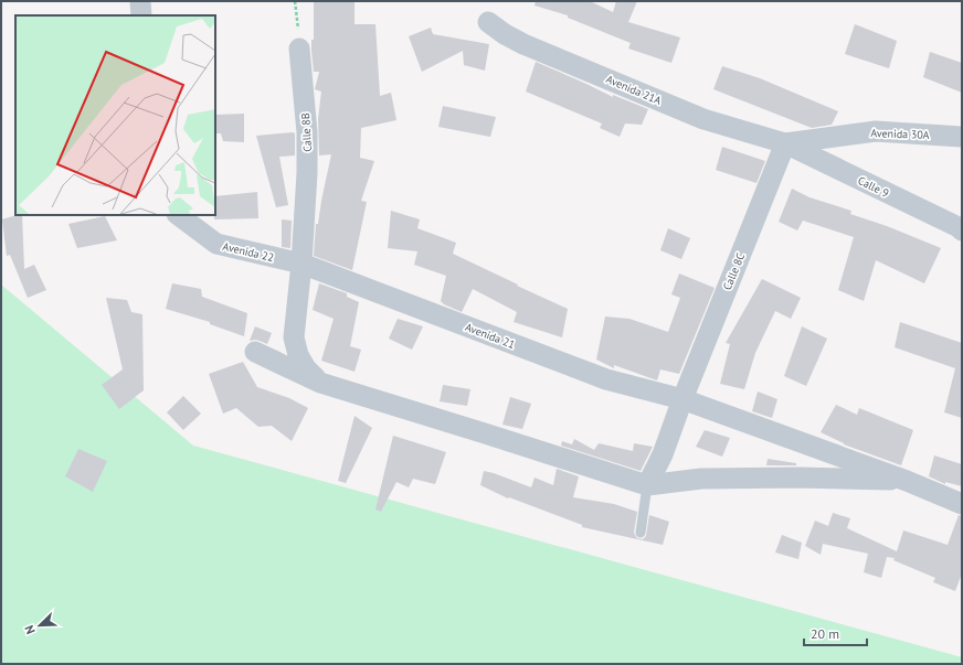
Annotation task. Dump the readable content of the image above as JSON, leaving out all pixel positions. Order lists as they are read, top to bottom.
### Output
{
  "streets": {
    "street": [
      "Avenida 21A",
      "Calle 8B",
      "Avenida 30A",
      "Calle 9",
      "Avenida 22",
      "Calle 8C",
      "Avenida 21"
    ]
  },
  "crossings": [
    ["Avenida 21A", "Avenida 30A"],
    ["Avenida 21A", "Calle 9"],
    ["Avenida 21A", "Calle 8C"],
    ["Calle 8B", "Avenida 22"],
    ["Calle 8B", "Avenida 21"],
    ["Avenida 30A", "Calle 9"],
    ["Avenida 30A", "Calle 8C"],
    ["Calle 9", "Calle 8C"],
    ["Avenida 22", "Avenida 21"],
    ["Calle 8C", "Avenida 21"]
  ],
  "scale_bar": "20 m",
  "north": "bottom left"
}
